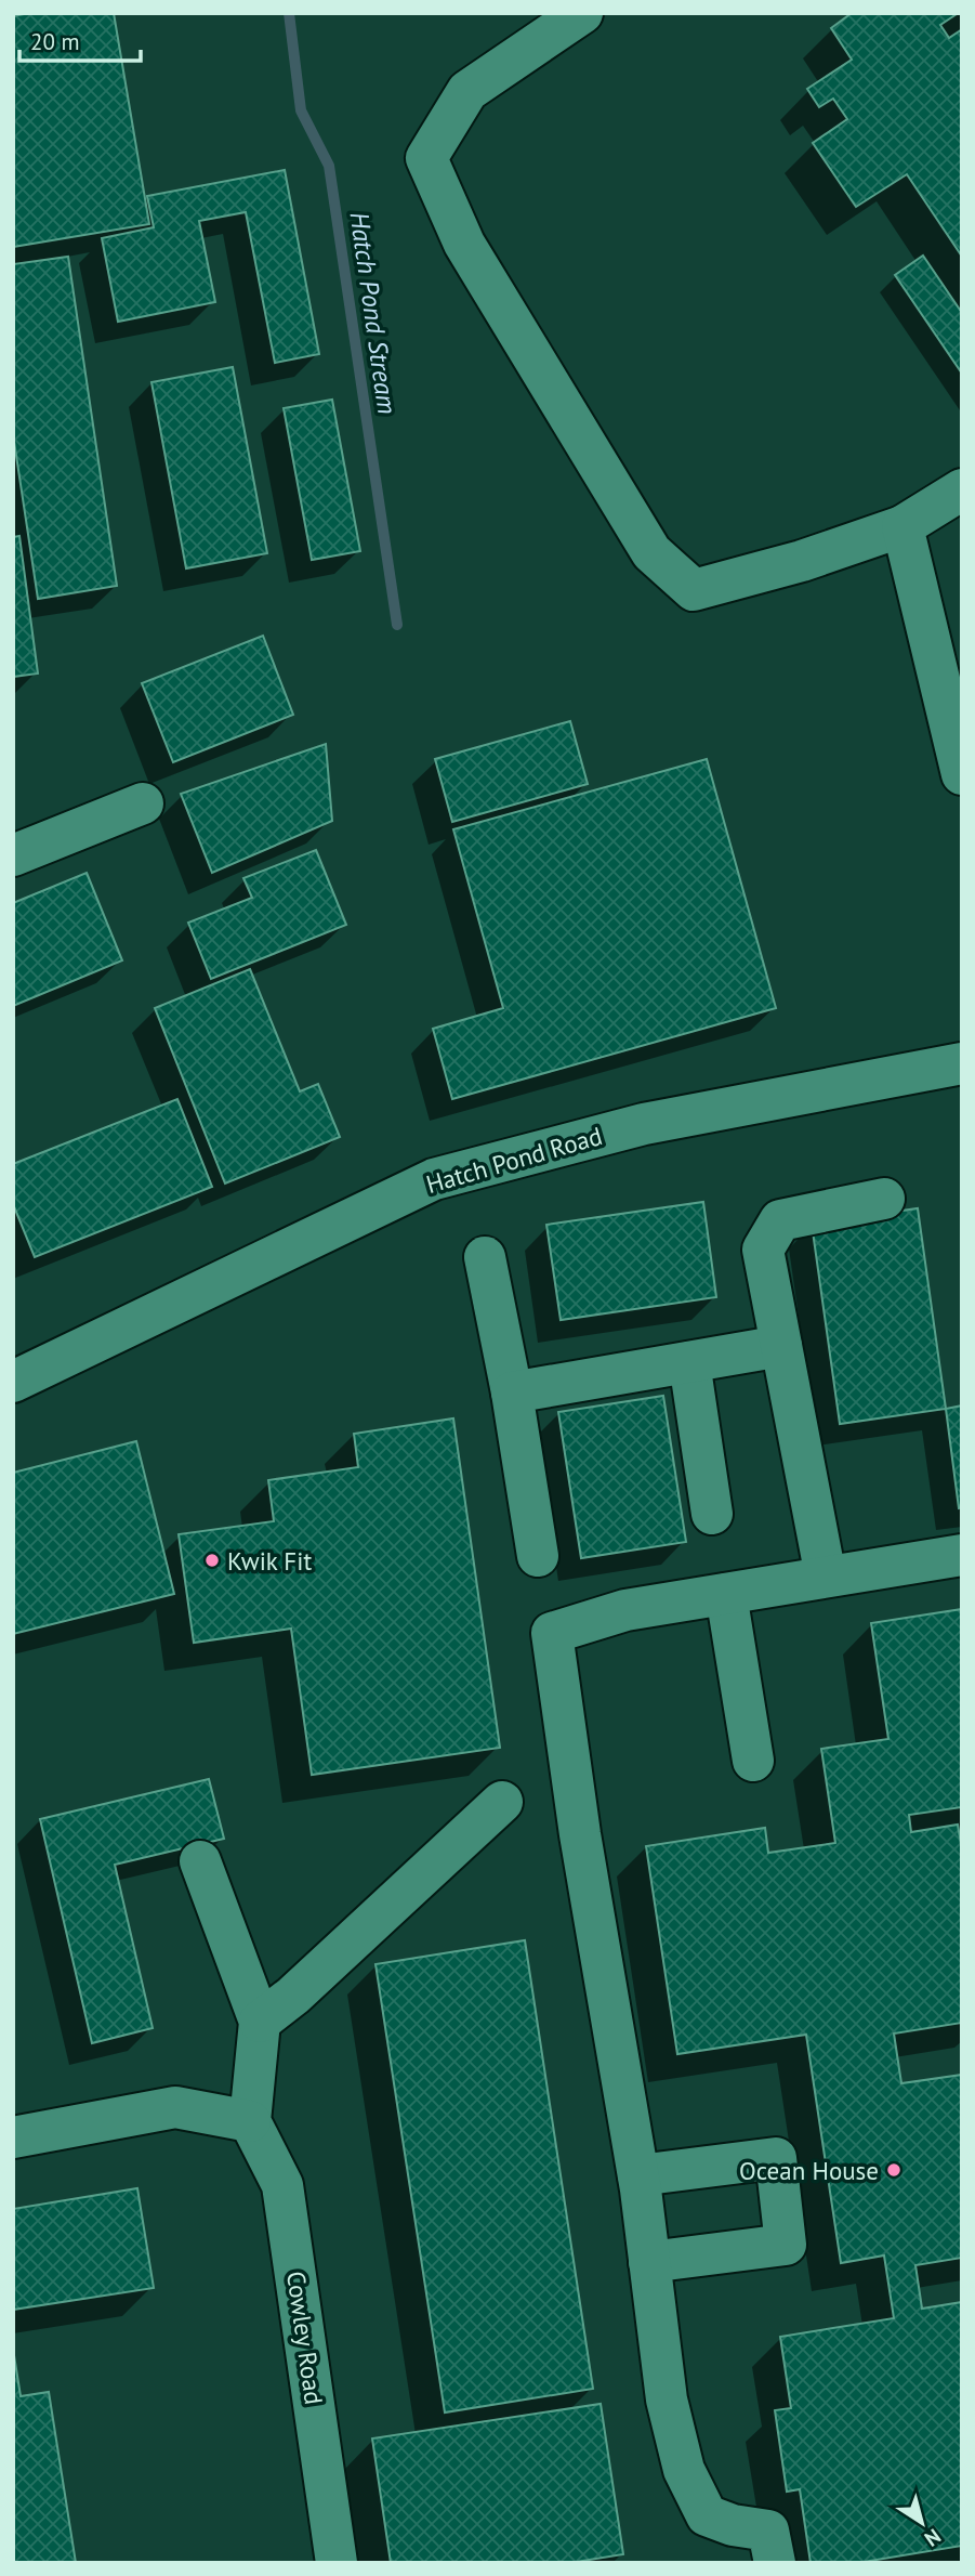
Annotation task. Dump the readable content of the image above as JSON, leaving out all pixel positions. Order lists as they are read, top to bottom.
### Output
{
  "streets": {
    "street": ["Hatch Pond Road", "Cowley Road"]
  },
  "water": ["Hatch Pond Stream"],
  "places": ["Kwik Fit", "Ocean House"],
  "scale_bar": "20 m",
  "north": "bottom right"
}
